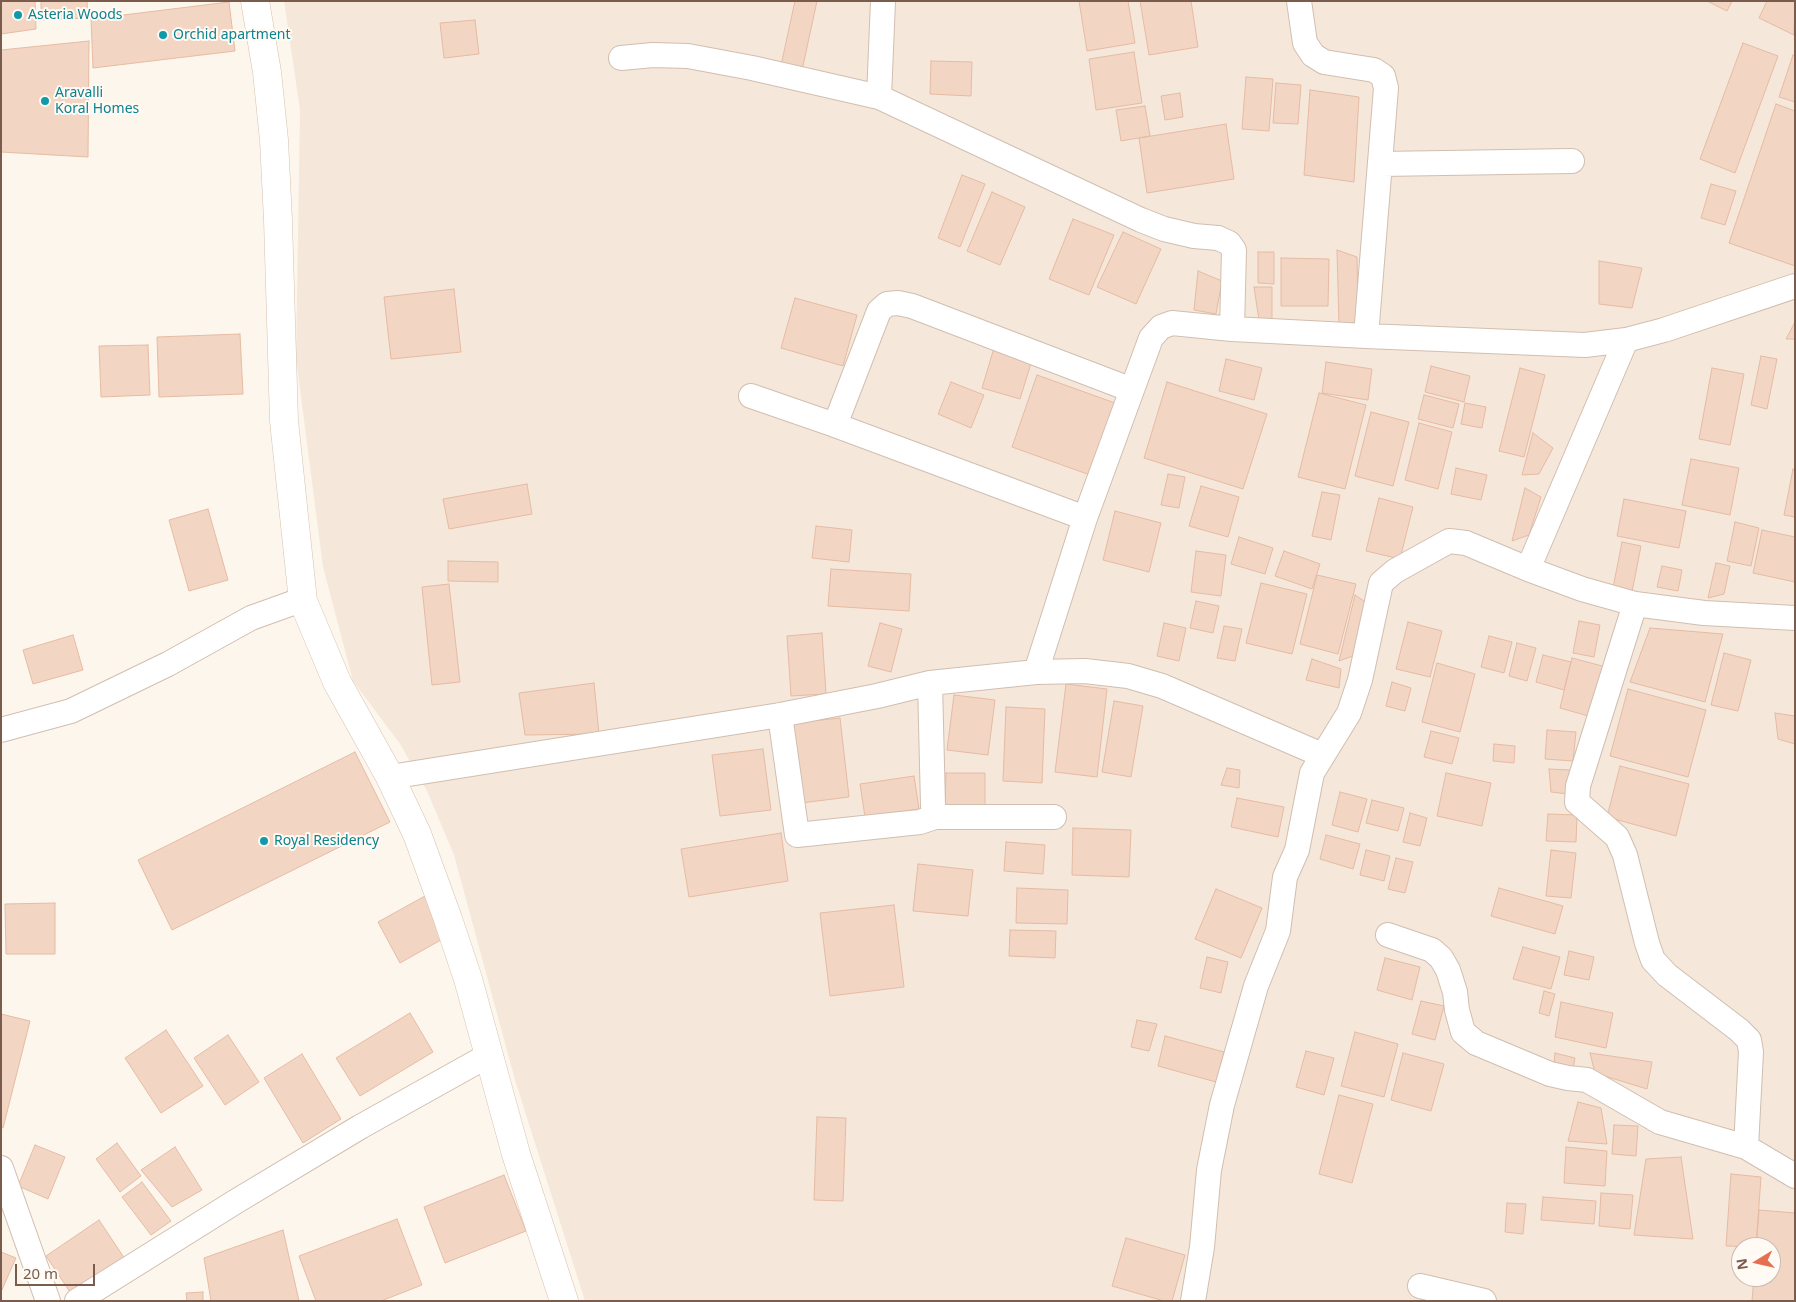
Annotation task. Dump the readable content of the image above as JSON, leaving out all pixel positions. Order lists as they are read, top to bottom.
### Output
{
  "places": [
    "Asteria Woods",
    "Orchid apartment",
    "Aravalli Koral Homes",
    "Royal Residency"
  ],
  "scale_bar": "20 m",
  "north": "left"
}
